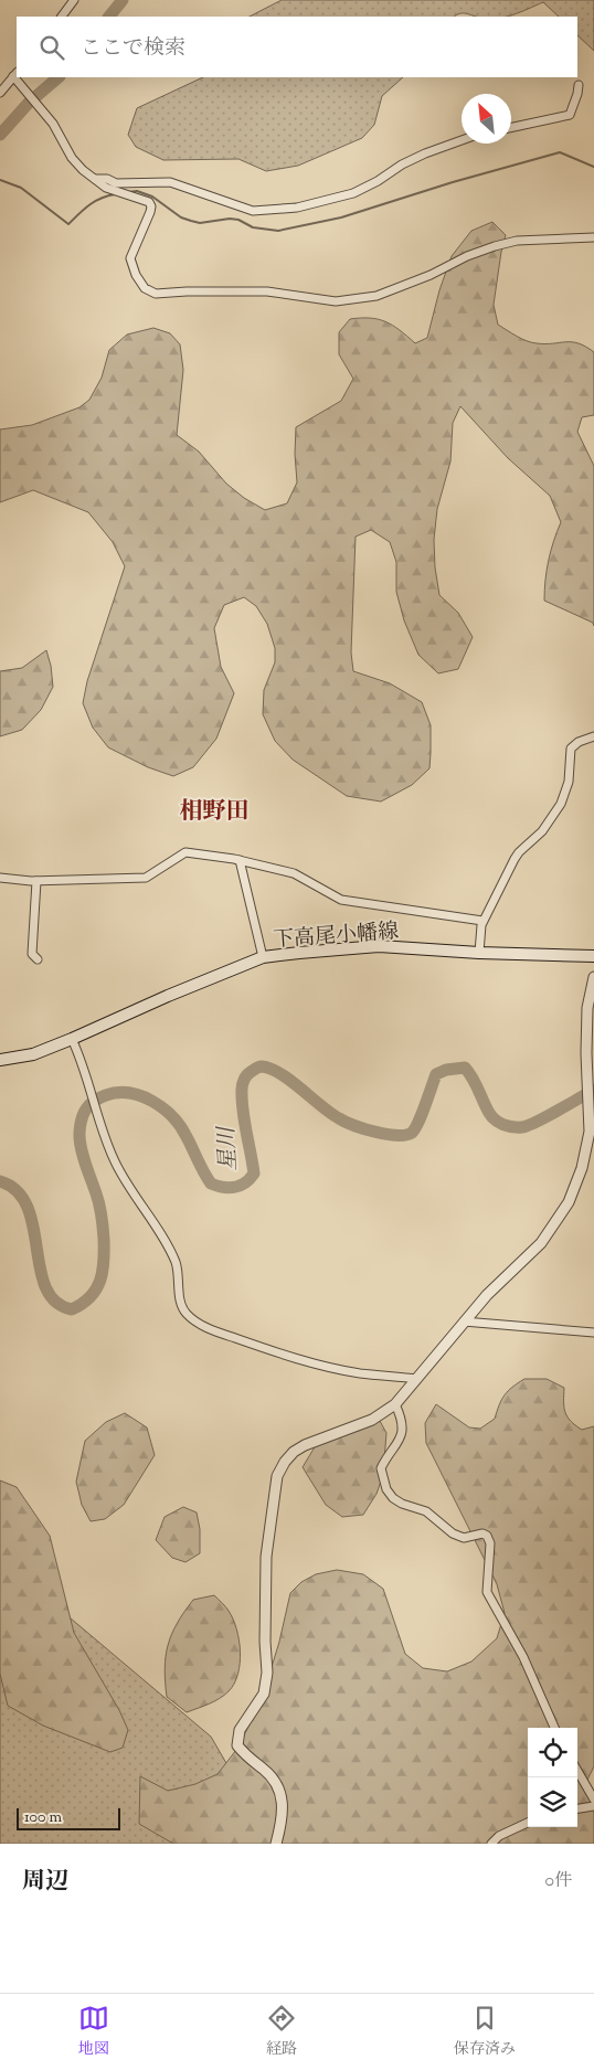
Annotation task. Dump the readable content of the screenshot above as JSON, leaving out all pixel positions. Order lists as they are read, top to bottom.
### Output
{
  "streets": {
    "main road": ["下高尾小幡線"]
  },
  "districts": ["相野田"],
  "water": ["星川"],
  "scale_bar": "100 m",
  "north": "top left",
  "page": {
    "search": "ここで検索",
    "scale": "100 m",
    "heading": ["周辺", "0件"],
    "nav": ["地図", "経路", "保存済み"]
  }
}
